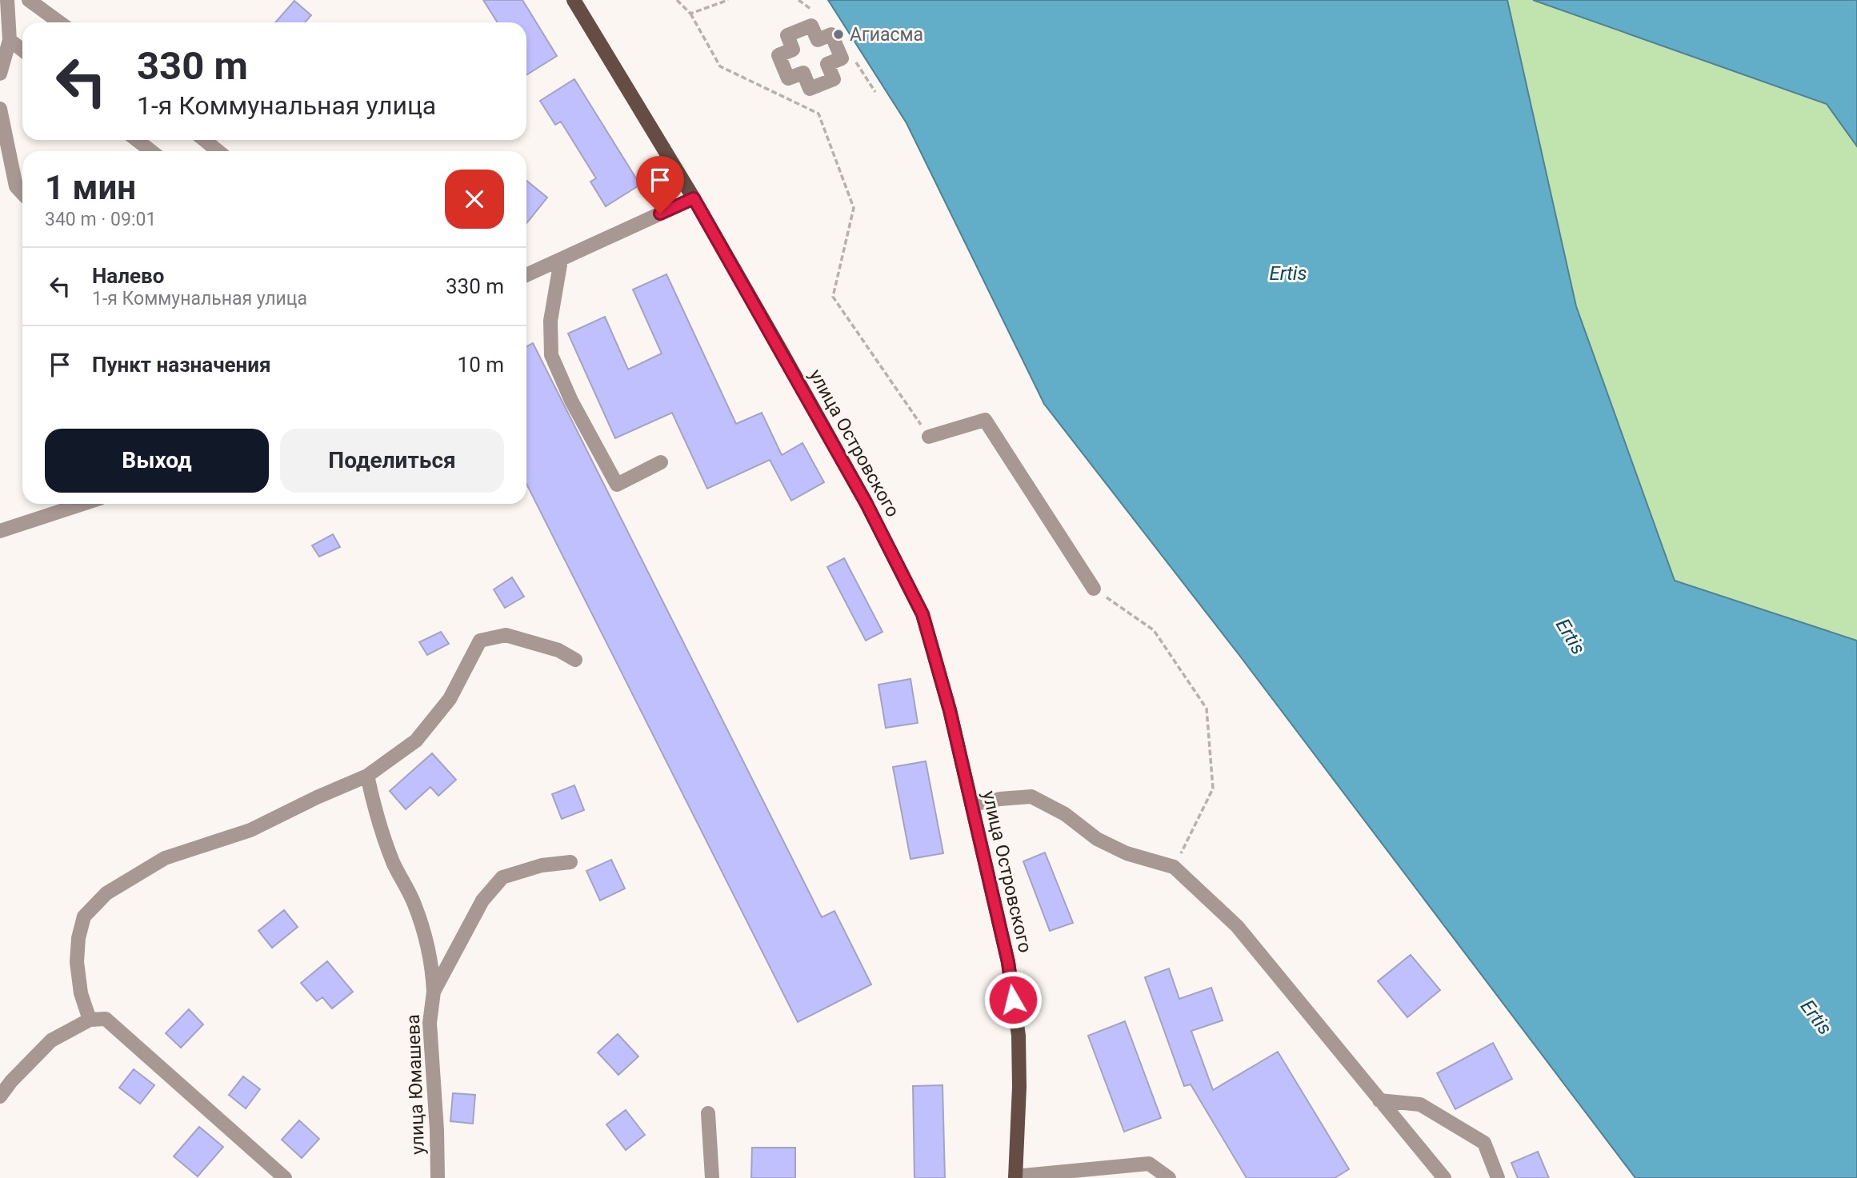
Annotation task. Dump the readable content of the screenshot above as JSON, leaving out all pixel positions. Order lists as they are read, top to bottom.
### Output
{
  "streets": {
    "main road": ["улица Островского"],
    "street": ["улица Юмашева"]
  },
  "water": ["Ertis"],
  "places": ["Агиасма"],
  "page": {
    "turn": ["330 m", "1-я Коммунальная улица"],
    "heading": ["1 мин", "340 m · 09:01"],
    "list": [
      {
        "name": "Налево",
        "note": "1-я Коммунальная улица",
        "value": "330 m"
      },
      {
        "name": "Пункт назначения",
        "value": "10 m"
      }
    ],
    "buttons": ["Выход", "Поделиться"]
  }
}
